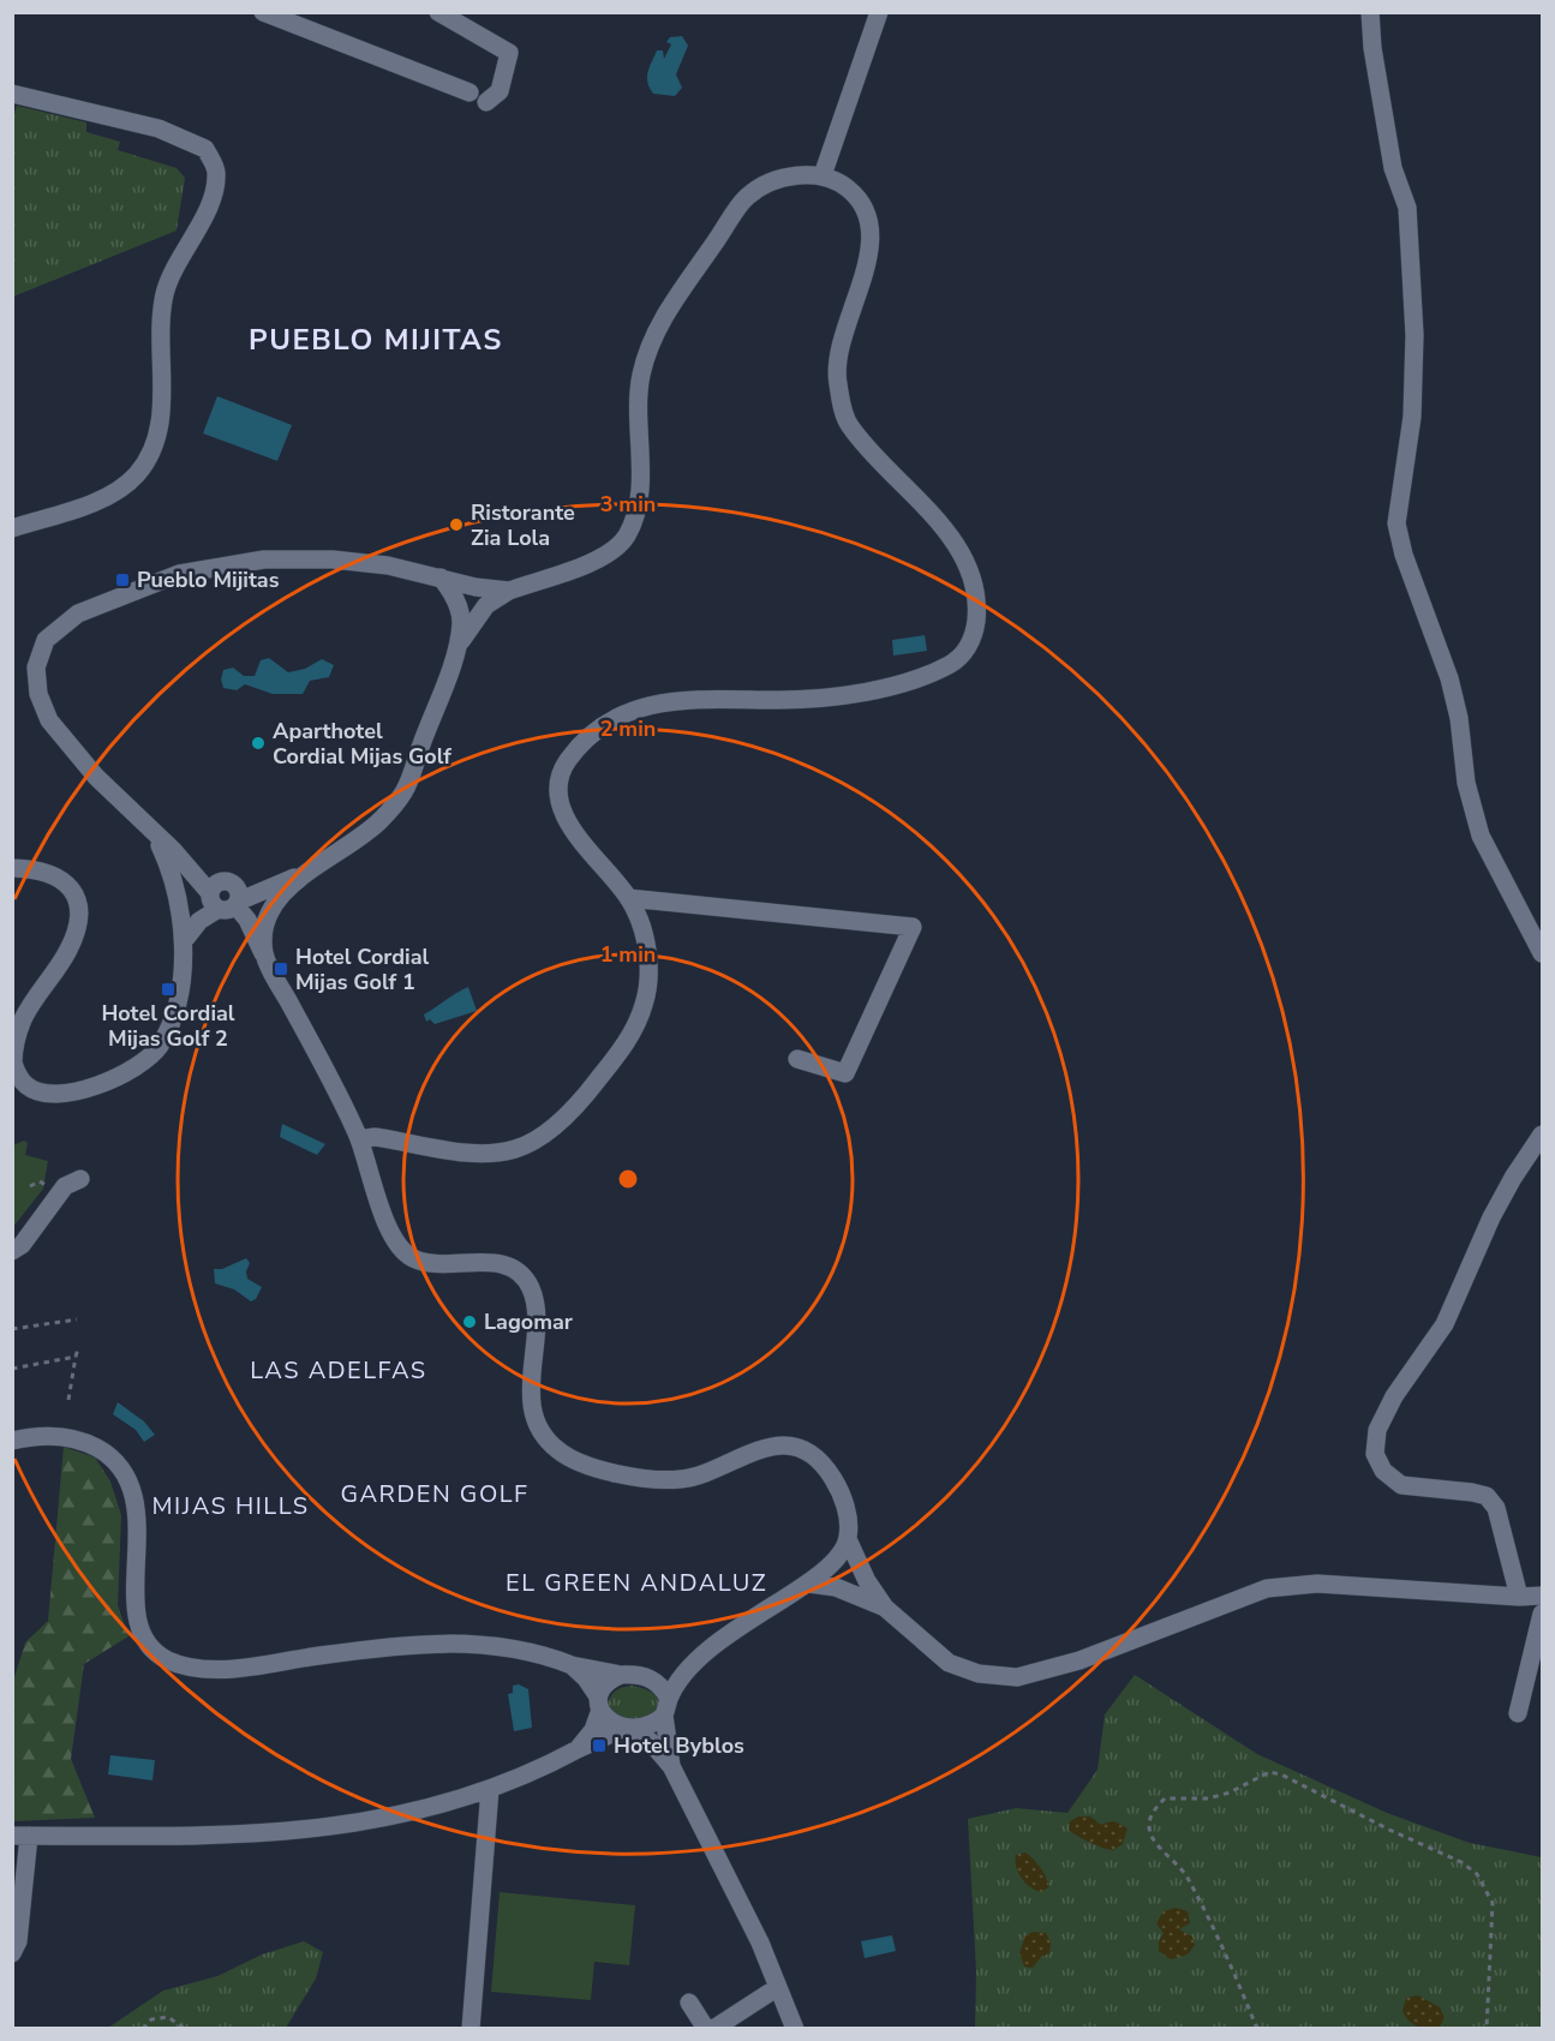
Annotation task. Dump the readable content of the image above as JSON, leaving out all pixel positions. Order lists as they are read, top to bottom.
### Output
{
  "districts": [
    "PUEBLO MIJITAS",
    "LAS ADELFAS",
    "GARDEN GOLF",
    "MIJAS HILLS",
    "EL GREEN ANDALUZ"
  ],
  "places": {
    "other": ["Ristorante Zia Lola", "Aparthotel Cordial Mijas Golf", "Lagomar"],
    "transit": [
      "Pueblo Mijitas",
      "Hotel Cordial Mijas Golf 1",
      "Hotel Cordial Mijas Golf 2",
      "Hotel Byblos"
    ]
  },
  "rings": ["3 min", "2 min", "1 min"]
}
